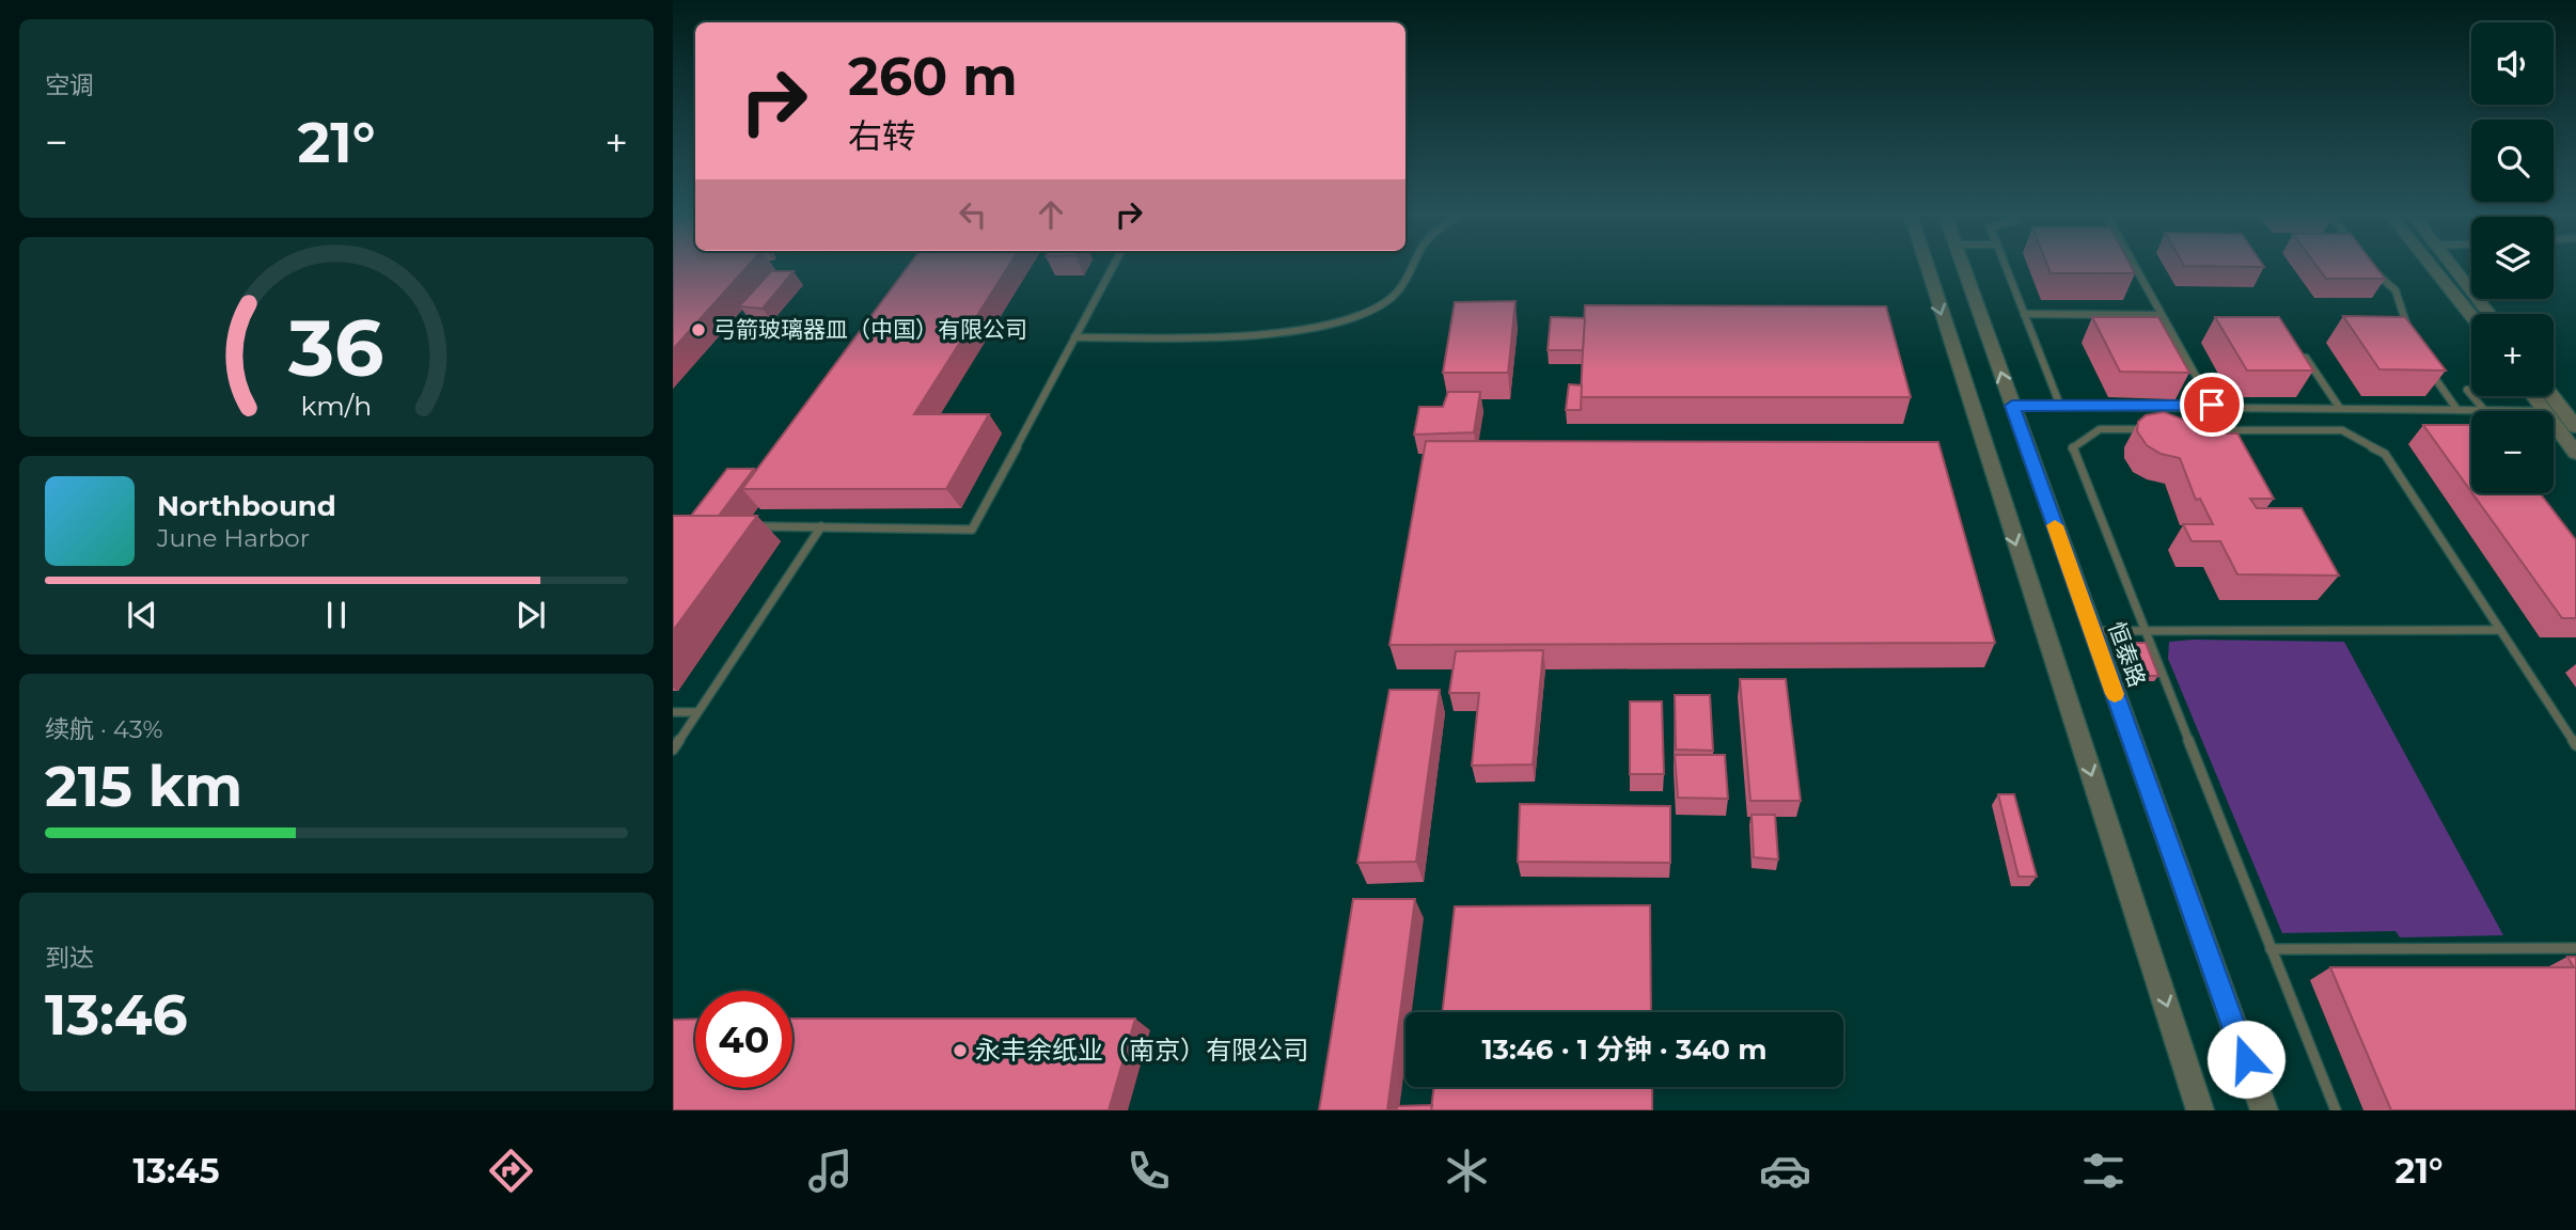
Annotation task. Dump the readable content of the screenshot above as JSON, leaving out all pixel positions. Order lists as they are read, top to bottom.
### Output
{
  "streets": {
    "street": ["恒泰路"]
  },
  "places": ["弓箭玻璃器皿（中国）有限公司", "永丰余纸业（南京）有限公司"],
  "page": {
    "tile": [
      "空调",
      ["续航 · 43%", "215 km"],
      ["到达", "13:46"]
    ],
    "map_buttons": ["+", "−"],
    "turn": ["260 m", "右转"],
    "heat": ["−", "21°", "+"],
    "song": ["Northbound", "June Harbor"],
    "limit": "40",
    "trip": "13:46 · 1 分钟 · 340 m",
    "tabs": ["13:45", "21°"],
    "gauge": ["36", "km/h"]
  }
}
